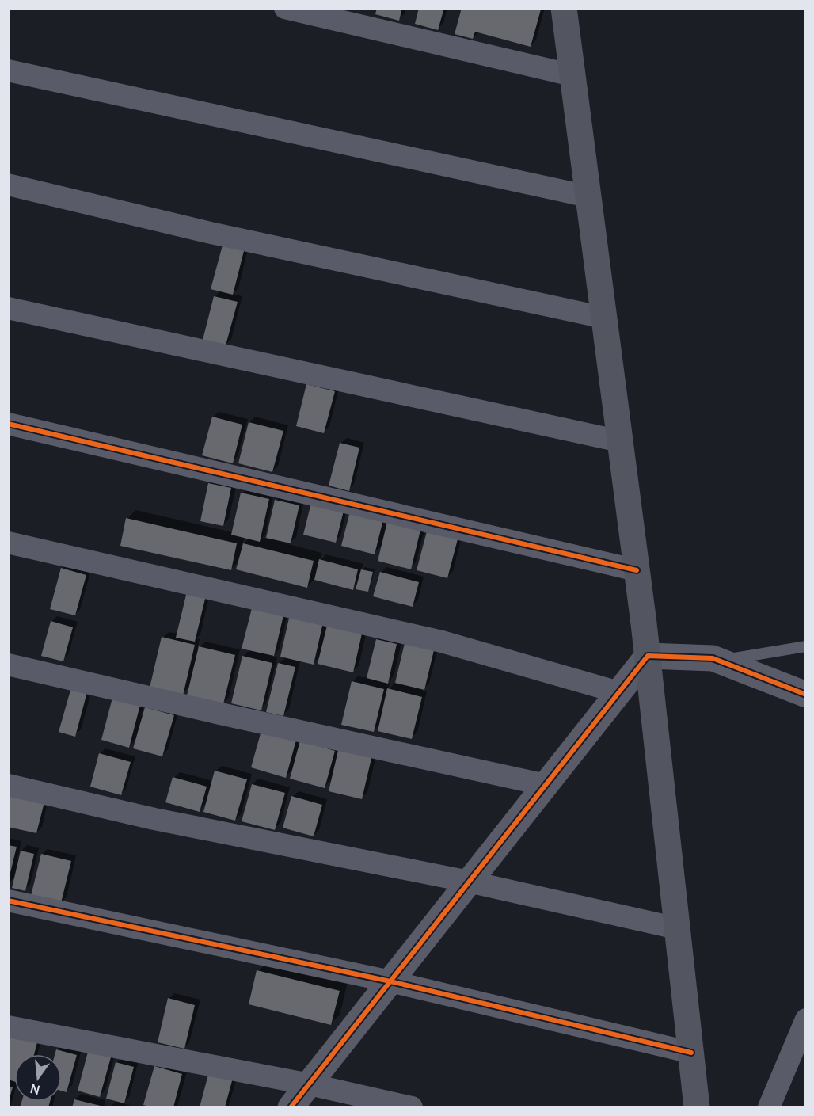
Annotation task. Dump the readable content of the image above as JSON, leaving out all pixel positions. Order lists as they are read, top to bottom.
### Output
{
  "north": "bottom"
}
